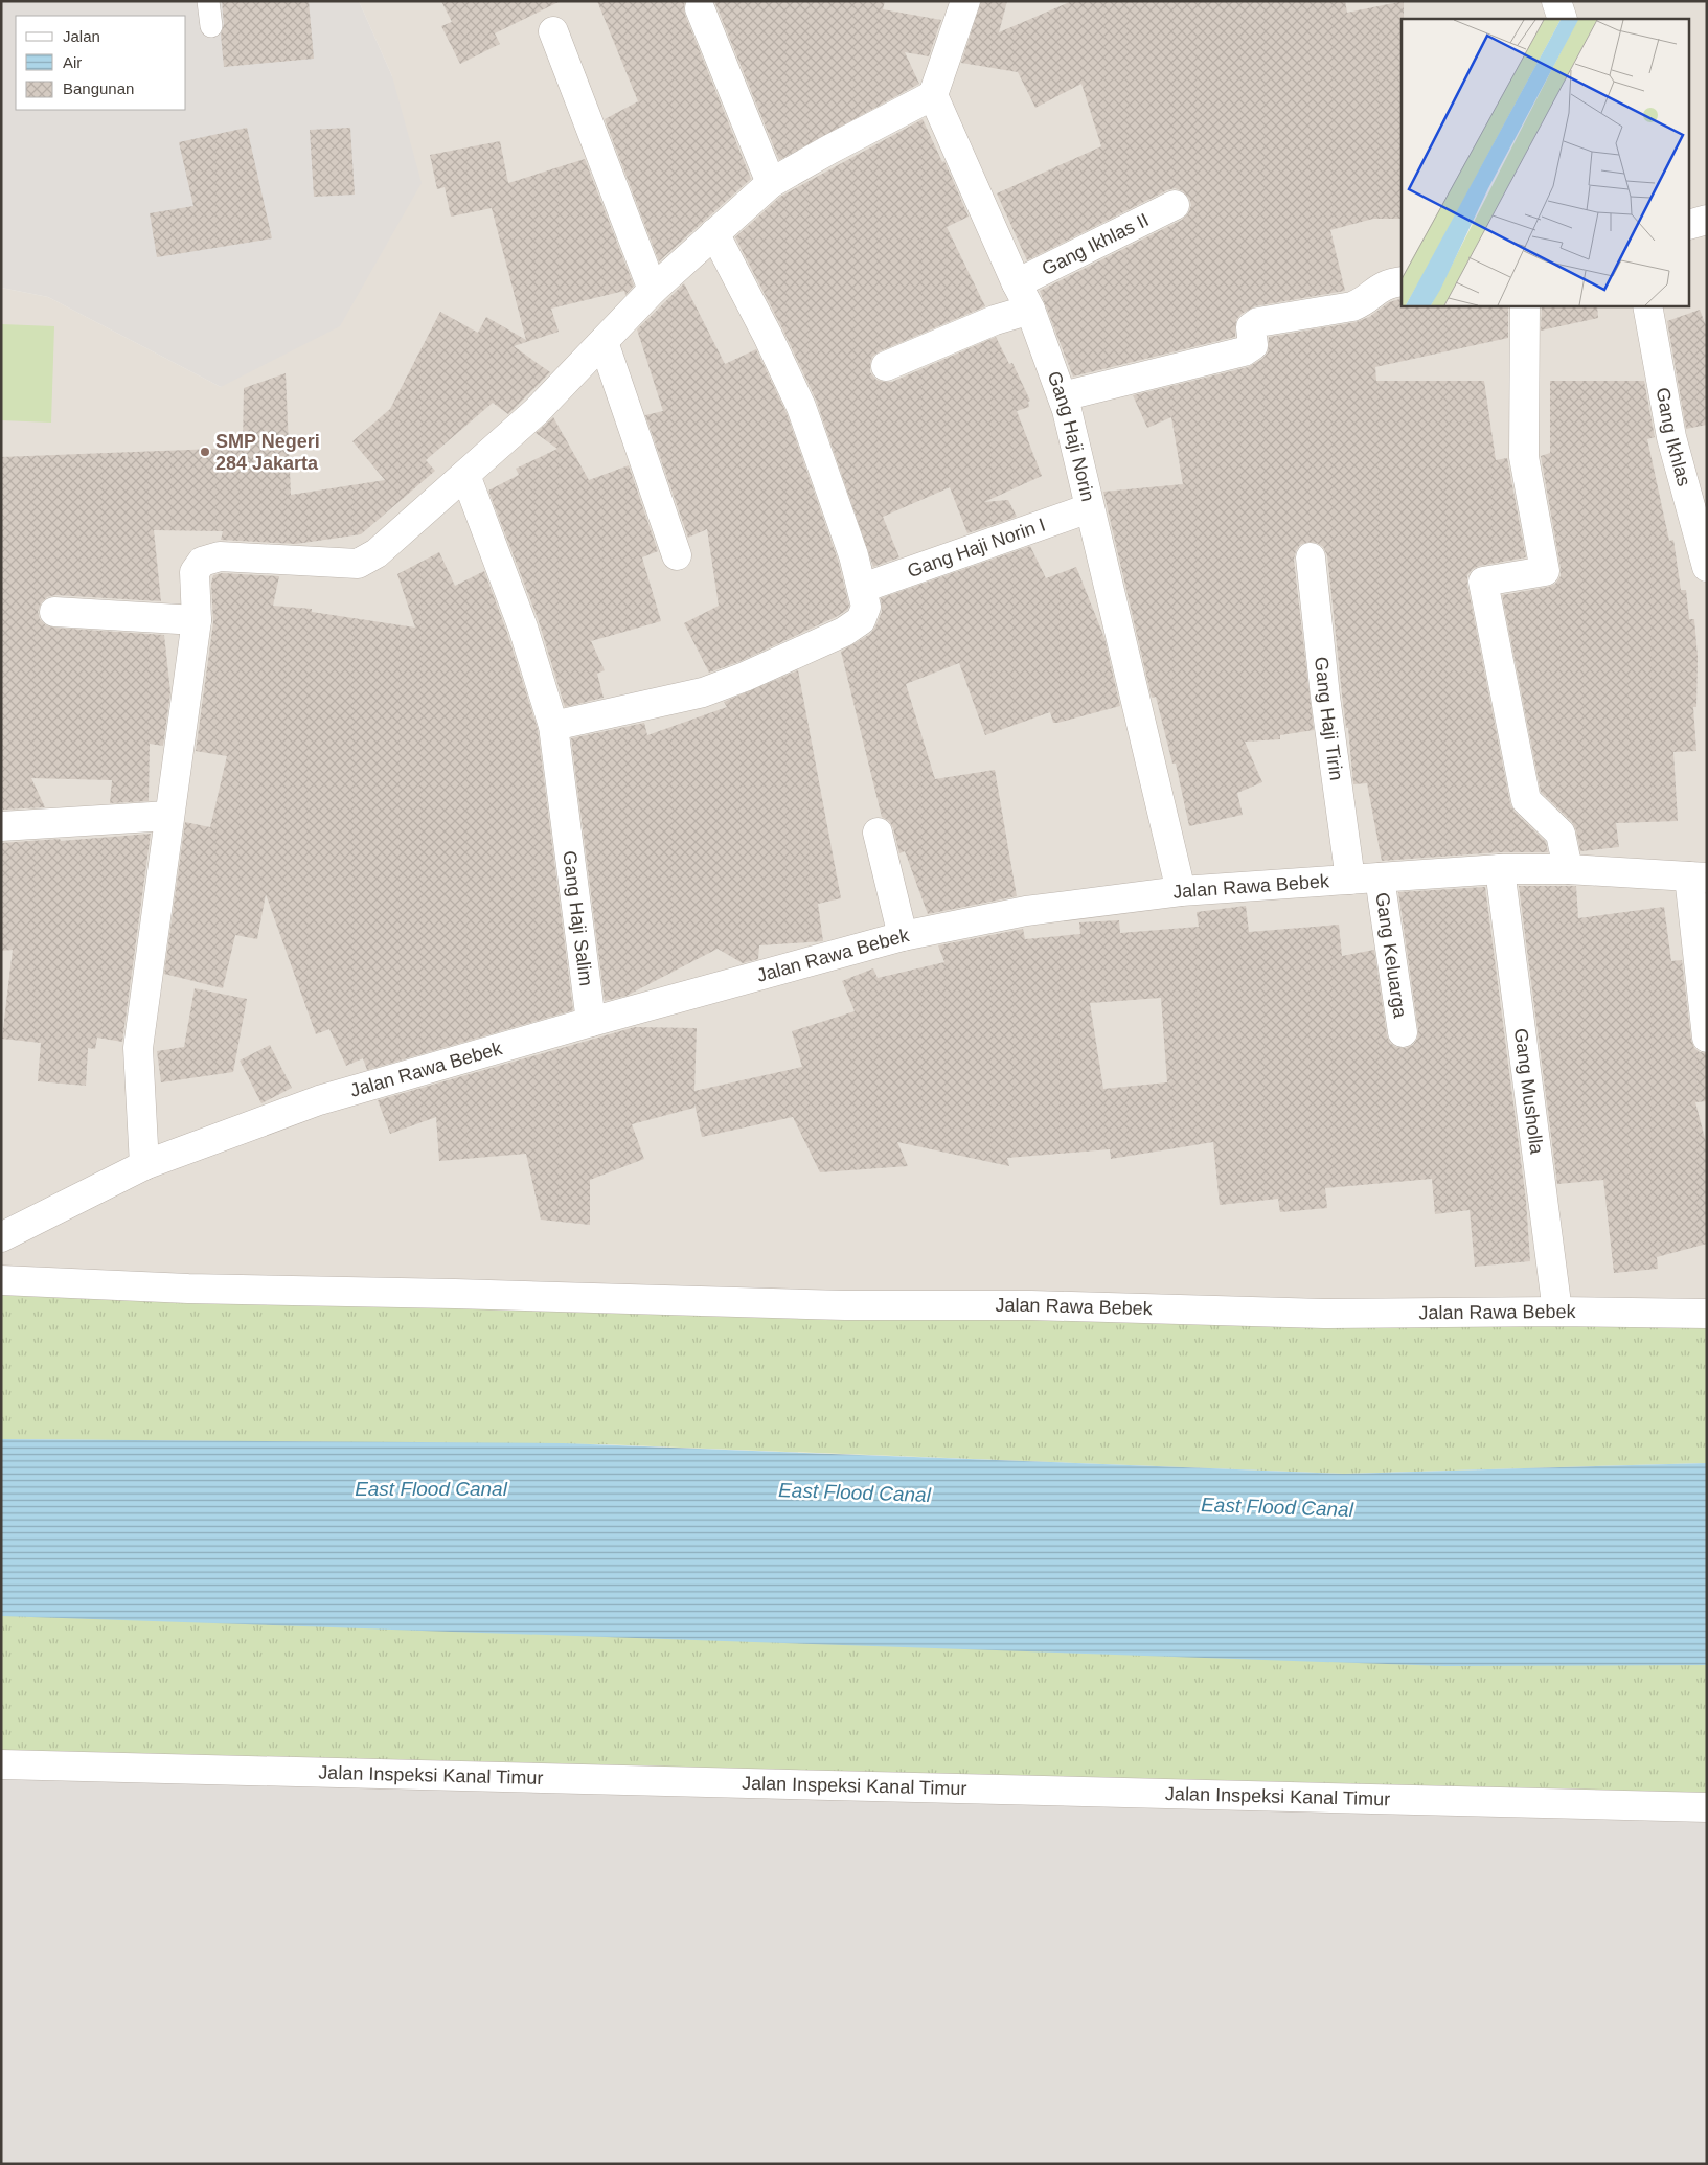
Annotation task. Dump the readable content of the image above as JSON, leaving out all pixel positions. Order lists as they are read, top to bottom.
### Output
{
  "streets": {
    "street": [
      "Gang Ikhlas II",
      "Gang Haji Norin",
      "Gang Ikhlas",
      "Gang Haji Norin I",
      "Gang Haji Tirin",
      "Jalan Rawa Bebek",
      "Gang Haji Salim",
      "Gang Keluarga",
      "Gang Musholla",
      "Jalan Inspeksi Kanal Timur"
    ]
  },
  "crossings": [
    ["Gang Ikhlas II", "Gang Haji Norin"],
    ["Gang Haji Norin", "Gang Haji Norin I"],
    ["Gang Haji Norin", "Jalan Rawa Bebek"],
    ["Gang Haji Tirin", "Jalan Rawa Bebek"],
    ["Jalan Rawa Bebek", "Gang Haji Salim"],
    ["Jalan Rawa Bebek", "Gang Keluarga"],
    ["Jalan Rawa Bebek", "Gang Musholla"]
  ],
  "water": ["East Flood Canal"],
  "places": ["SMP Negeri 284 Jakarta"],
  "legend": ["Jalan", "Air", "Bangunan"]
}
